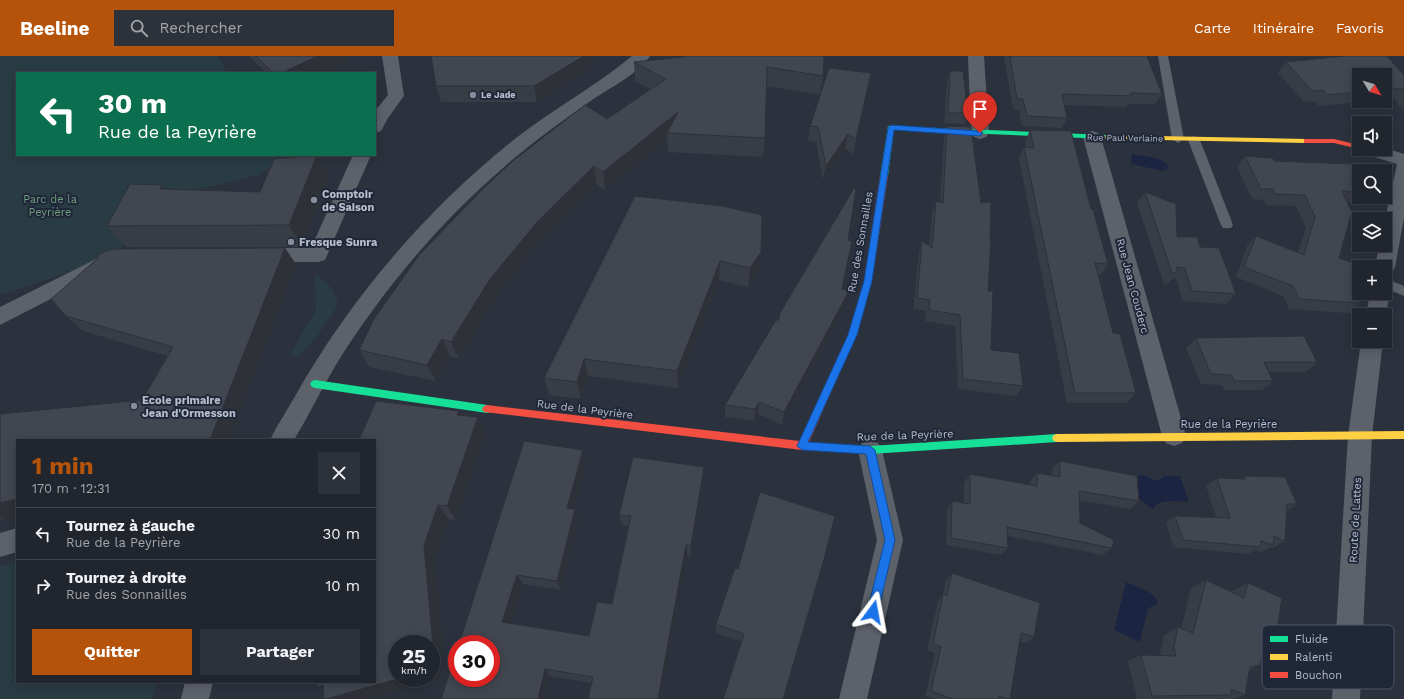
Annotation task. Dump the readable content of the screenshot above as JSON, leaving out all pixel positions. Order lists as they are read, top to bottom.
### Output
{
  "streets": {
    "street": [
      "Rue Paul Verlaine",
      "Rue des Sonnailles",
      "Rue Jean Couderc",
      "Rue de la Peyrière",
      "Route de Lattes"
    ]
  },
  "crossings": [
    ["Rue Paul Verlaine", "Rue des Sonnailles"],
    ["Rue Paul Verlaine", "Rue Jean Couderc"],
    ["Rue des Sonnailles", "Rue de la Peyrière"],
    ["Rue Jean Couderc", "Rue de la Peyrière"],
    ["Rue de la Peyrière", "Route de Lattes"]
  ],
  "parks": ["Parc de la Peyrière"],
  "places": [
    "Le Jade",
    "Comptoir de Saison",
    "Fresque Sunra",
    "Ecole primaire Jean d'Ormesson"
  ],
  "legend": ["Fluide", "Ralenti", "Bouchon"],
  "north": "bottom right",
  "page": {
    "header": "Beeline",
    "search": "Rechercher",
    "nav": ["Carte", "Itinéraire", "Favoris"],
    "map_buttons": ["+", "−"],
    "turn": ["30 m", "Rue de la Peyrière"],
    "heading": ["1 min", "170 m · 12:31"],
    "list": [
      {
        "name": "Tournez à gauche",
        "note": "Rue de la Peyrière",
        "value": "30 m"
      },
      {
        "name": "Tournez à droite",
        "note": "Rue des Sonnailles",
        "value": "10 m"
      }
    ],
    "buttons": ["Quitter", "Partager"],
    "speed": "25 km/h",
    "limit": "30"
  }
}
